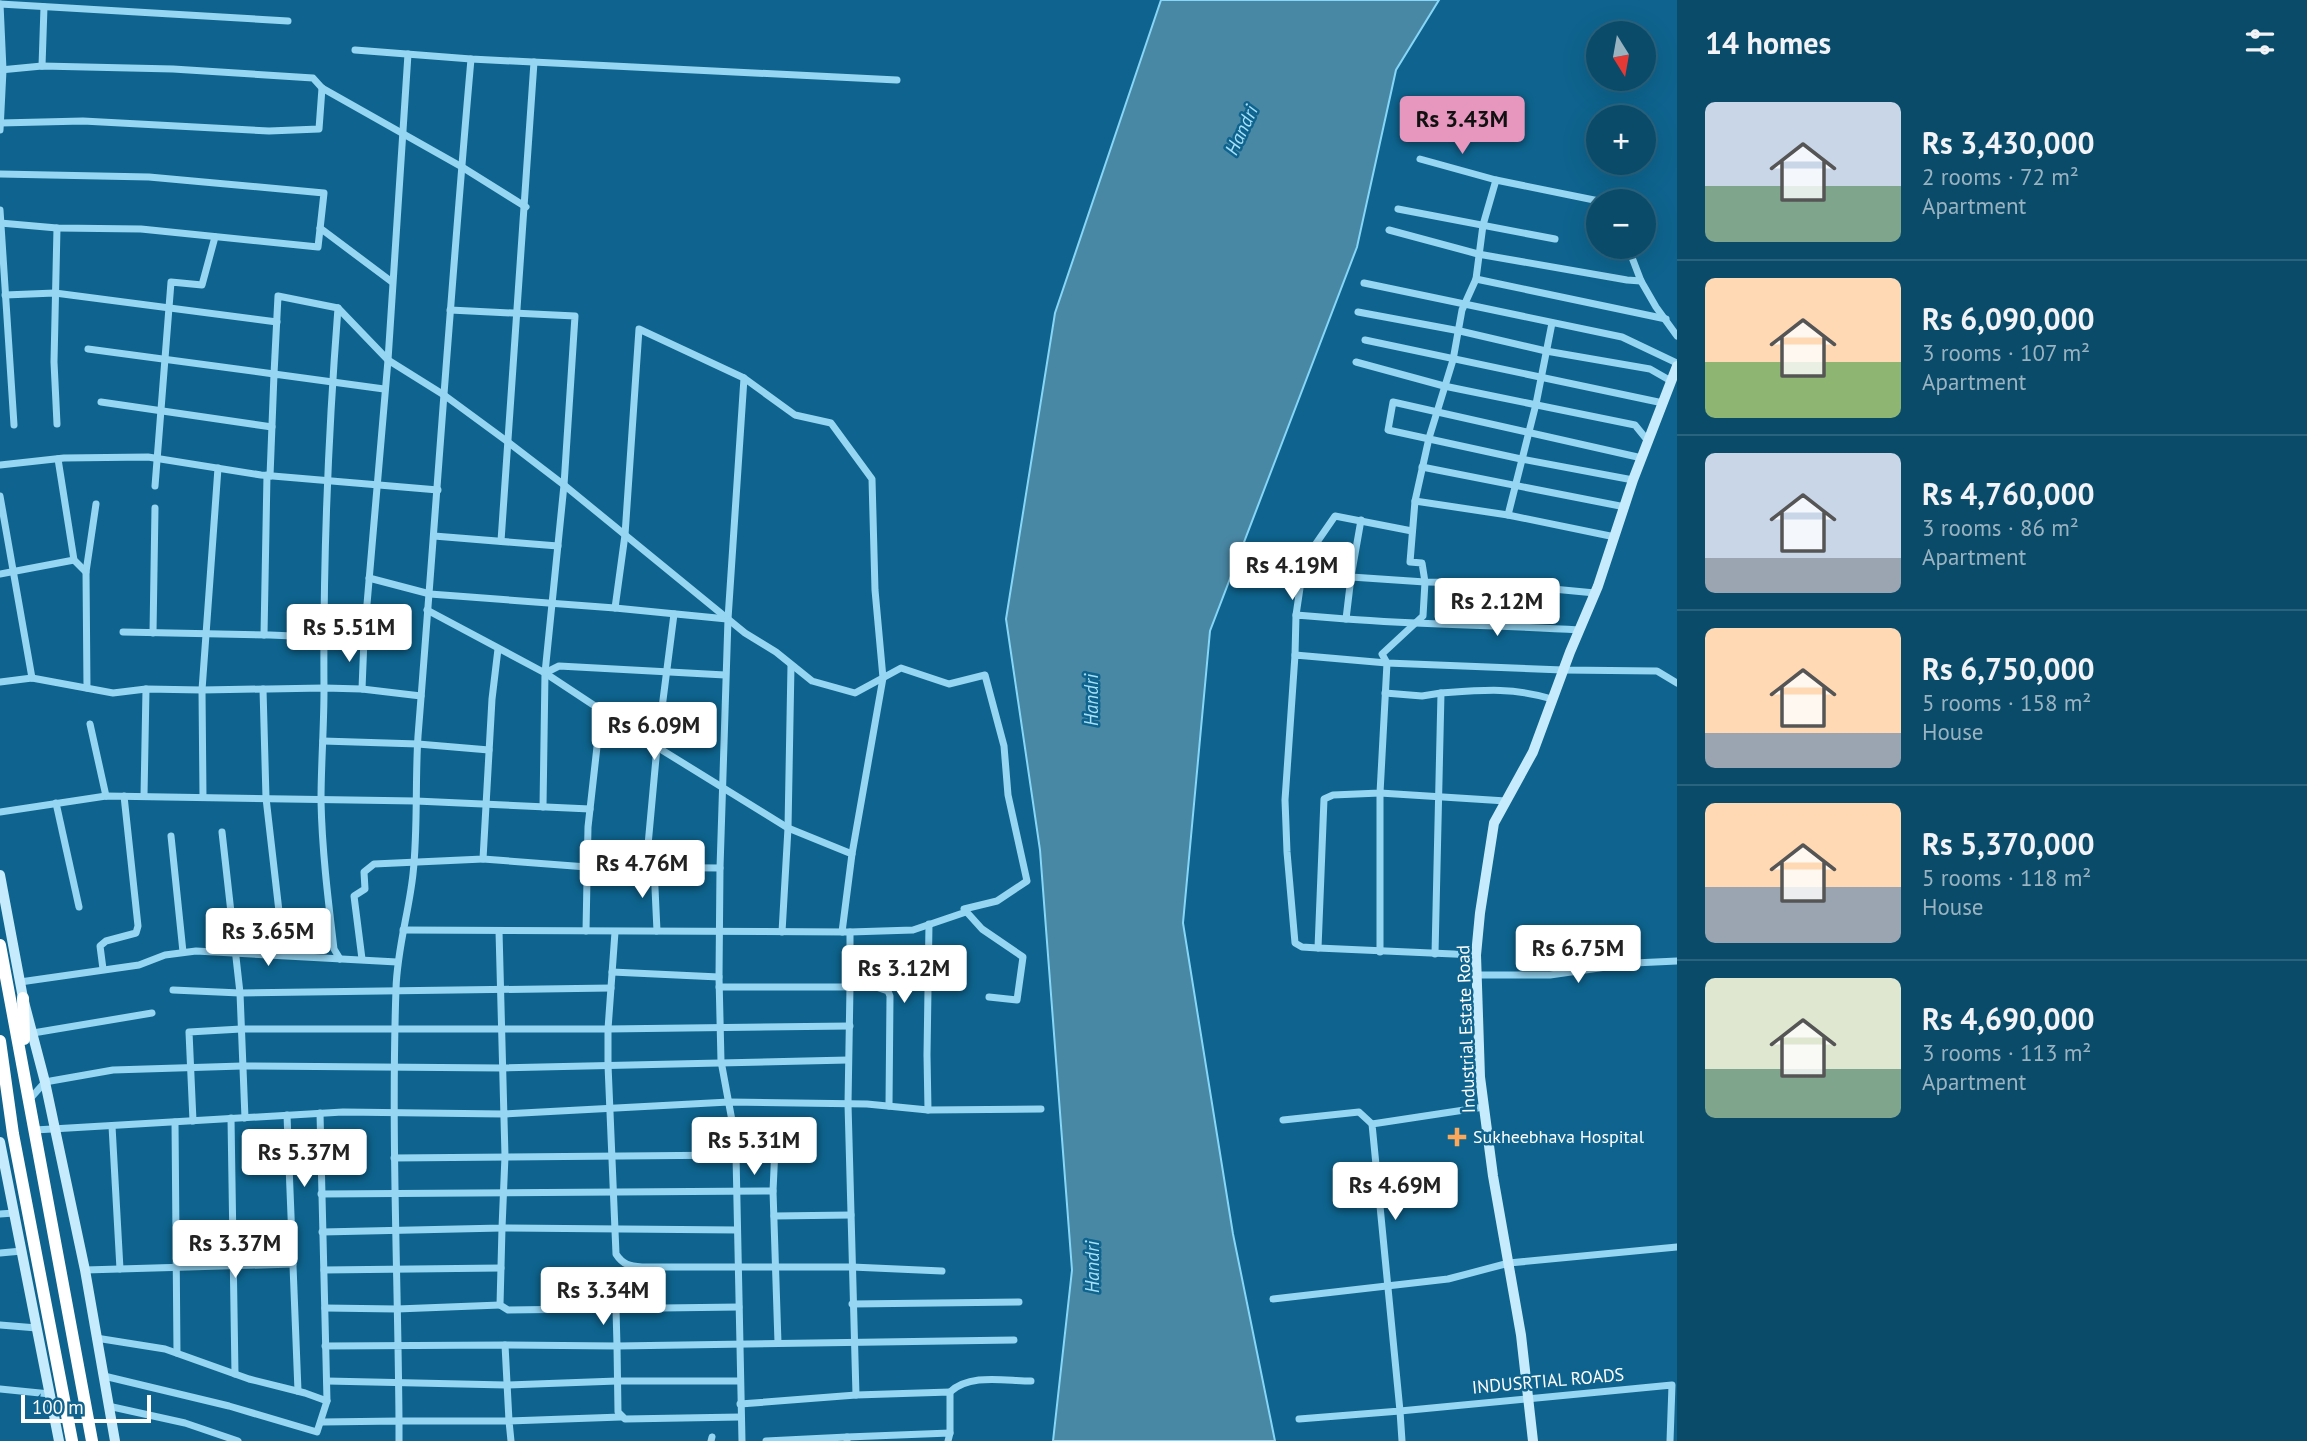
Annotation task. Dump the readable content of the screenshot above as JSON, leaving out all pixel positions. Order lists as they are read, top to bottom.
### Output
{
  "streets": {
    "main road": ["Industrial Estate Road"],
    "street": ["INDUSRTIAL ROADS"]
  },
  "crossings": [
    ["Industrial Estate Road", "INDUSRTIAL ROADS"]
  ],
  "water": ["Handri"],
  "places": {
    "health": ["Sukheebhava Hospital"]
  },
  "scale_bar": "100 m",
  "north": "bottom",
  "page": {
    "heading": "14 homes",
    "map_buttons": ["+", "−"],
    "list": [
      {
        "name": "Rs 3,430,000",
        "note": "2 rooms · 72 m² · Apartment"
      },
      {
        "name": "Rs 6,090,000",
        "note": "3 rooms · 107 m² · Apartment"
      },
      {
        "name": "Rs 4,760,000",
        "note": "3 rooms · 86 m² · Apartment"
      },
      {
        "name": "Rs 6,750,000",
        "note": "5 rooms · 158 m² · House"
      },
      {
        "name": "Rs 5,370,000",
        "note": "5 rooms · 118 m² · House"
      },
      {
        "name": "Rs 4,690,000",
        "note": "3 rooms · 113 m² · Apartment"
      }
    ],
    "price": [
      "Rs 3.43M",
      "Rs 4.19M",
      "Rs 2.12M",
      "Rs 5.51M",
      "Rs 6.09M",
      "Rs 4.76M",
      "Rs 3.65M",
      "Rs 6.75M",
      "Rs 3.12M",
      "Rs 5.31M",
      "Rs 5.37M",
      "Rs 4.69M",
      "Rs 3.37M",
      "Rs 3.34M"
    ],
    "scale": "100 m"
  }
}
